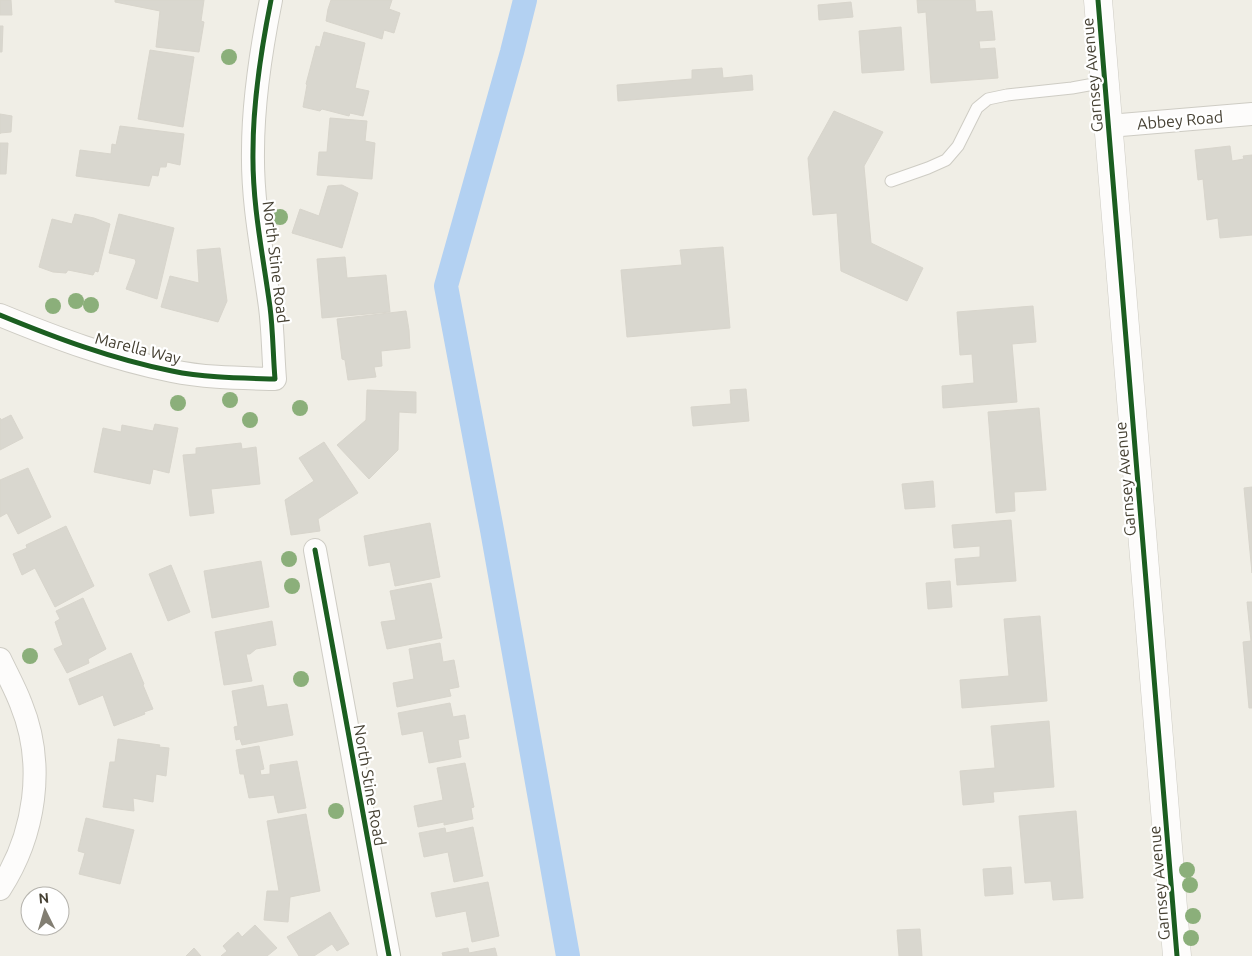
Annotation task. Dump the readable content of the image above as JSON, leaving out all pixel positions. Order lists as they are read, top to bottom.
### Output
{
  "streets": {
    "street": [
      "Garnsey Avenue",
      "Abbey Road",
      "North Stine Road",
      "Marella Way"
    ]
  },
  "crossings": [
    ["Garnsey Avenue", "Abbey Road"],
    ["North Stine Road", "Marella Way"]
  ],
  "north": "top"
}
